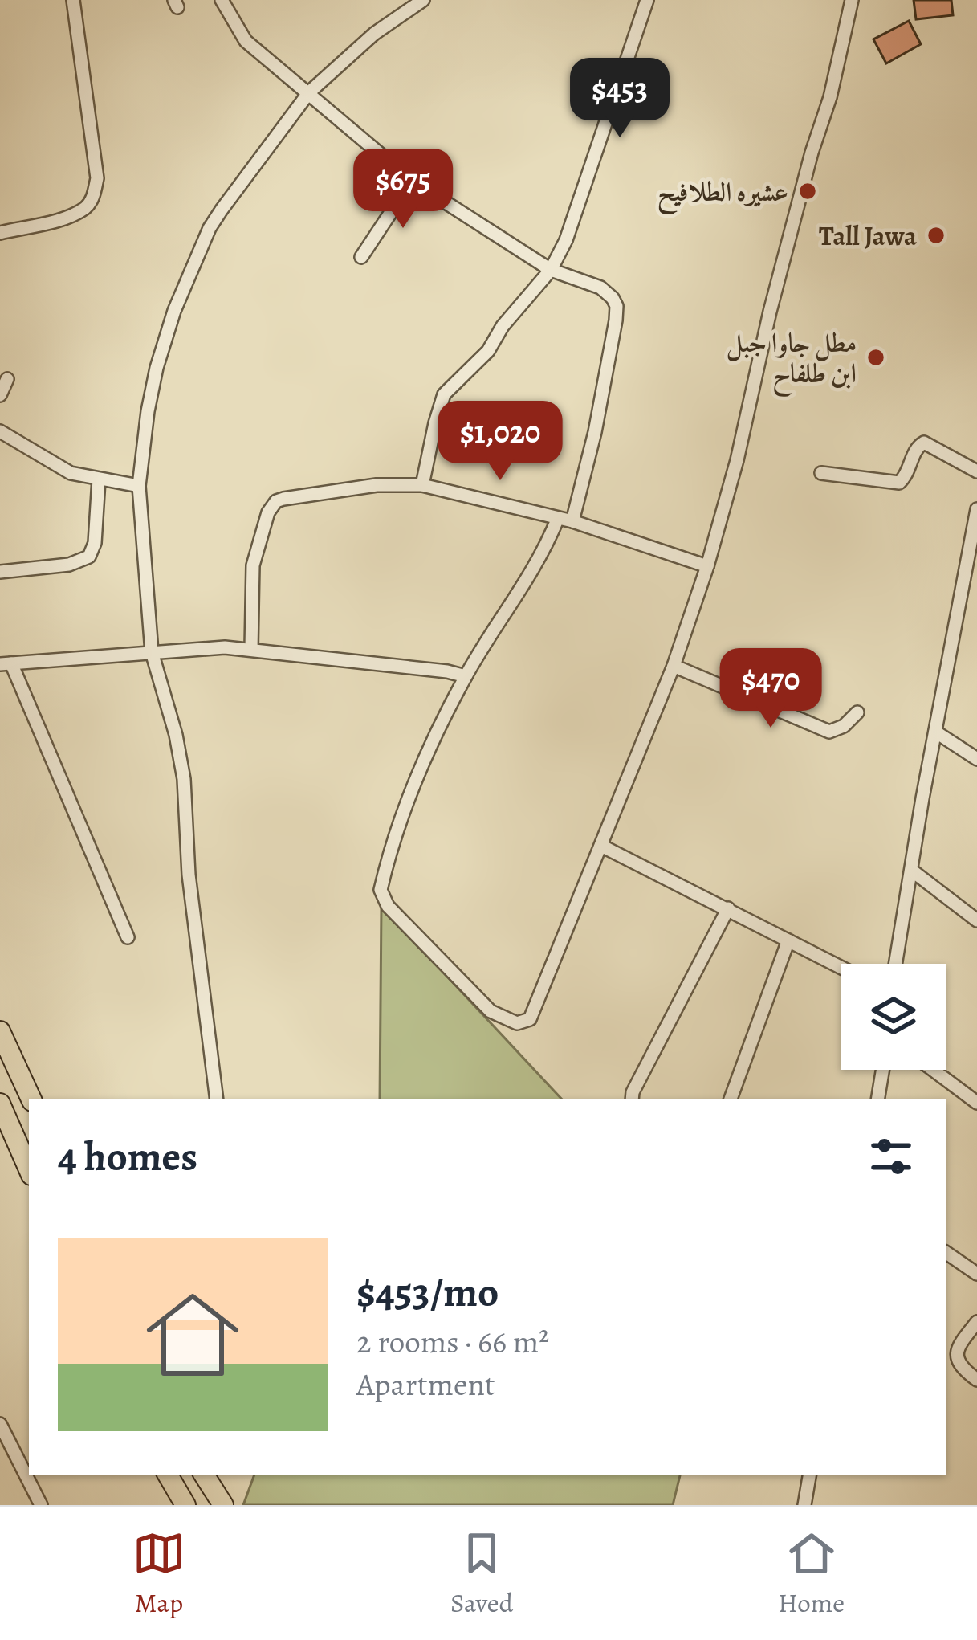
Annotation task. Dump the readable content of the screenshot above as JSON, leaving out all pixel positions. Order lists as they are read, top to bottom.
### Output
{
  "places": ["عشيره الطلافيح", "Tall Jawa", "مطل جاوا جبل ابن طلفاح"],
  "page": {
    "price": [
      "$453",
      "$675",
      "$1,020",
      "$470"
    ],
    "heading": "4 homes",
    "list": [
      {
        "name": "$453/mo",
        "note": "2 rooms · 66 m² · Apartment"
      }
    ],
    "tabs": ["Map", "Saved", "Home"]
  }
}
